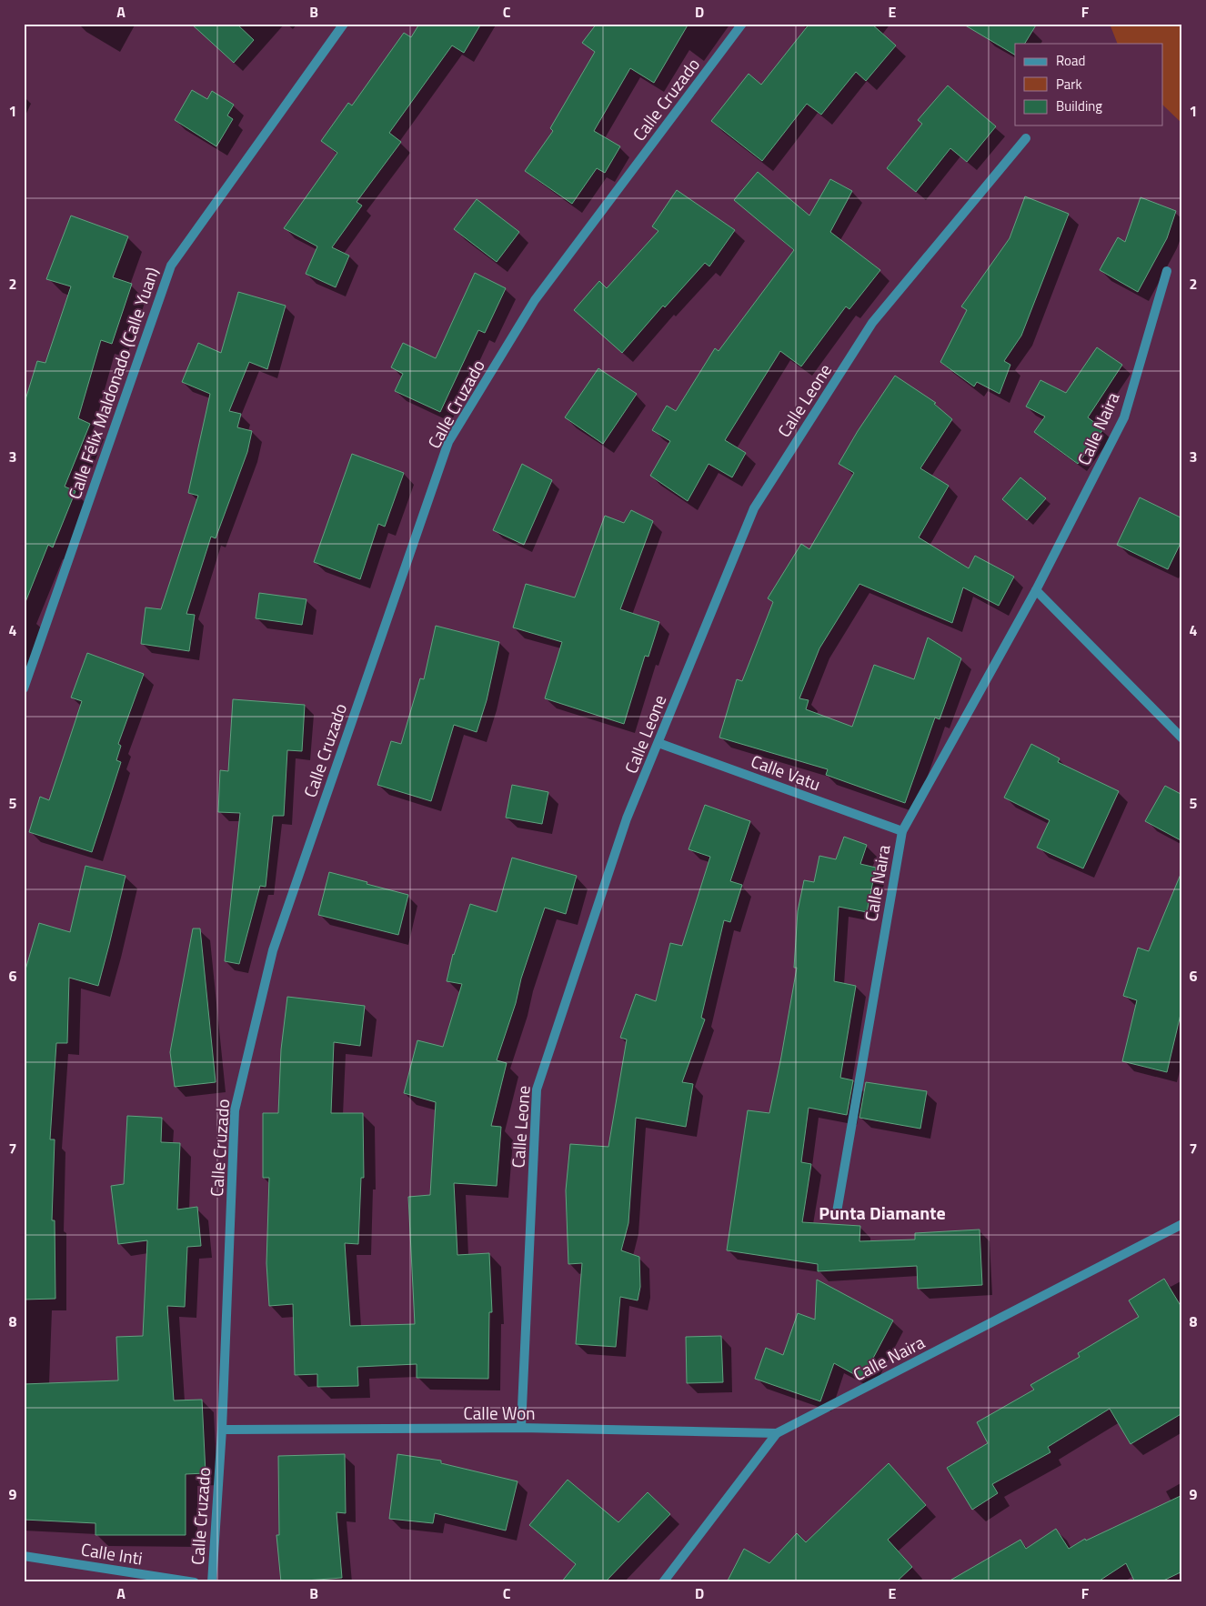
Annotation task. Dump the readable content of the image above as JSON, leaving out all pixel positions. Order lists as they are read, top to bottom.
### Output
{
  "streets": {
    "street": [
      "Calle Cruzado",
      "Calle Félix Maldonado (Calle Yuan)",
      "Calle Leone",
      "Calle Naira",
      "Calle Vatu",
      "Calle Won",
      "Calle Inti"
    ]
  },
  "crossings": [
    ["Calle Cruzado", "Calle Won"],
    ["Calle Leone", "Calle Vatu"],
    ["Calle Leone", "Calle Won"],
    ["Calle Naira", "Calle Vatu"],
    ["Calle Naira", "Calle Won"]
  ],
  "districts": ["Punta Diamante"],
  "legend": ["Road", "Park", "Building"],
  "grid": {
    "columns": [
      "A",
      "B",
      "C",
      "D",
      "E",
      "F"
    ],
    "rows": [
      "1",
      "2",
      "3",
      "4",
      "5",
      "6",
      "7",
      "8",
      "9"
    ]
  }
}
